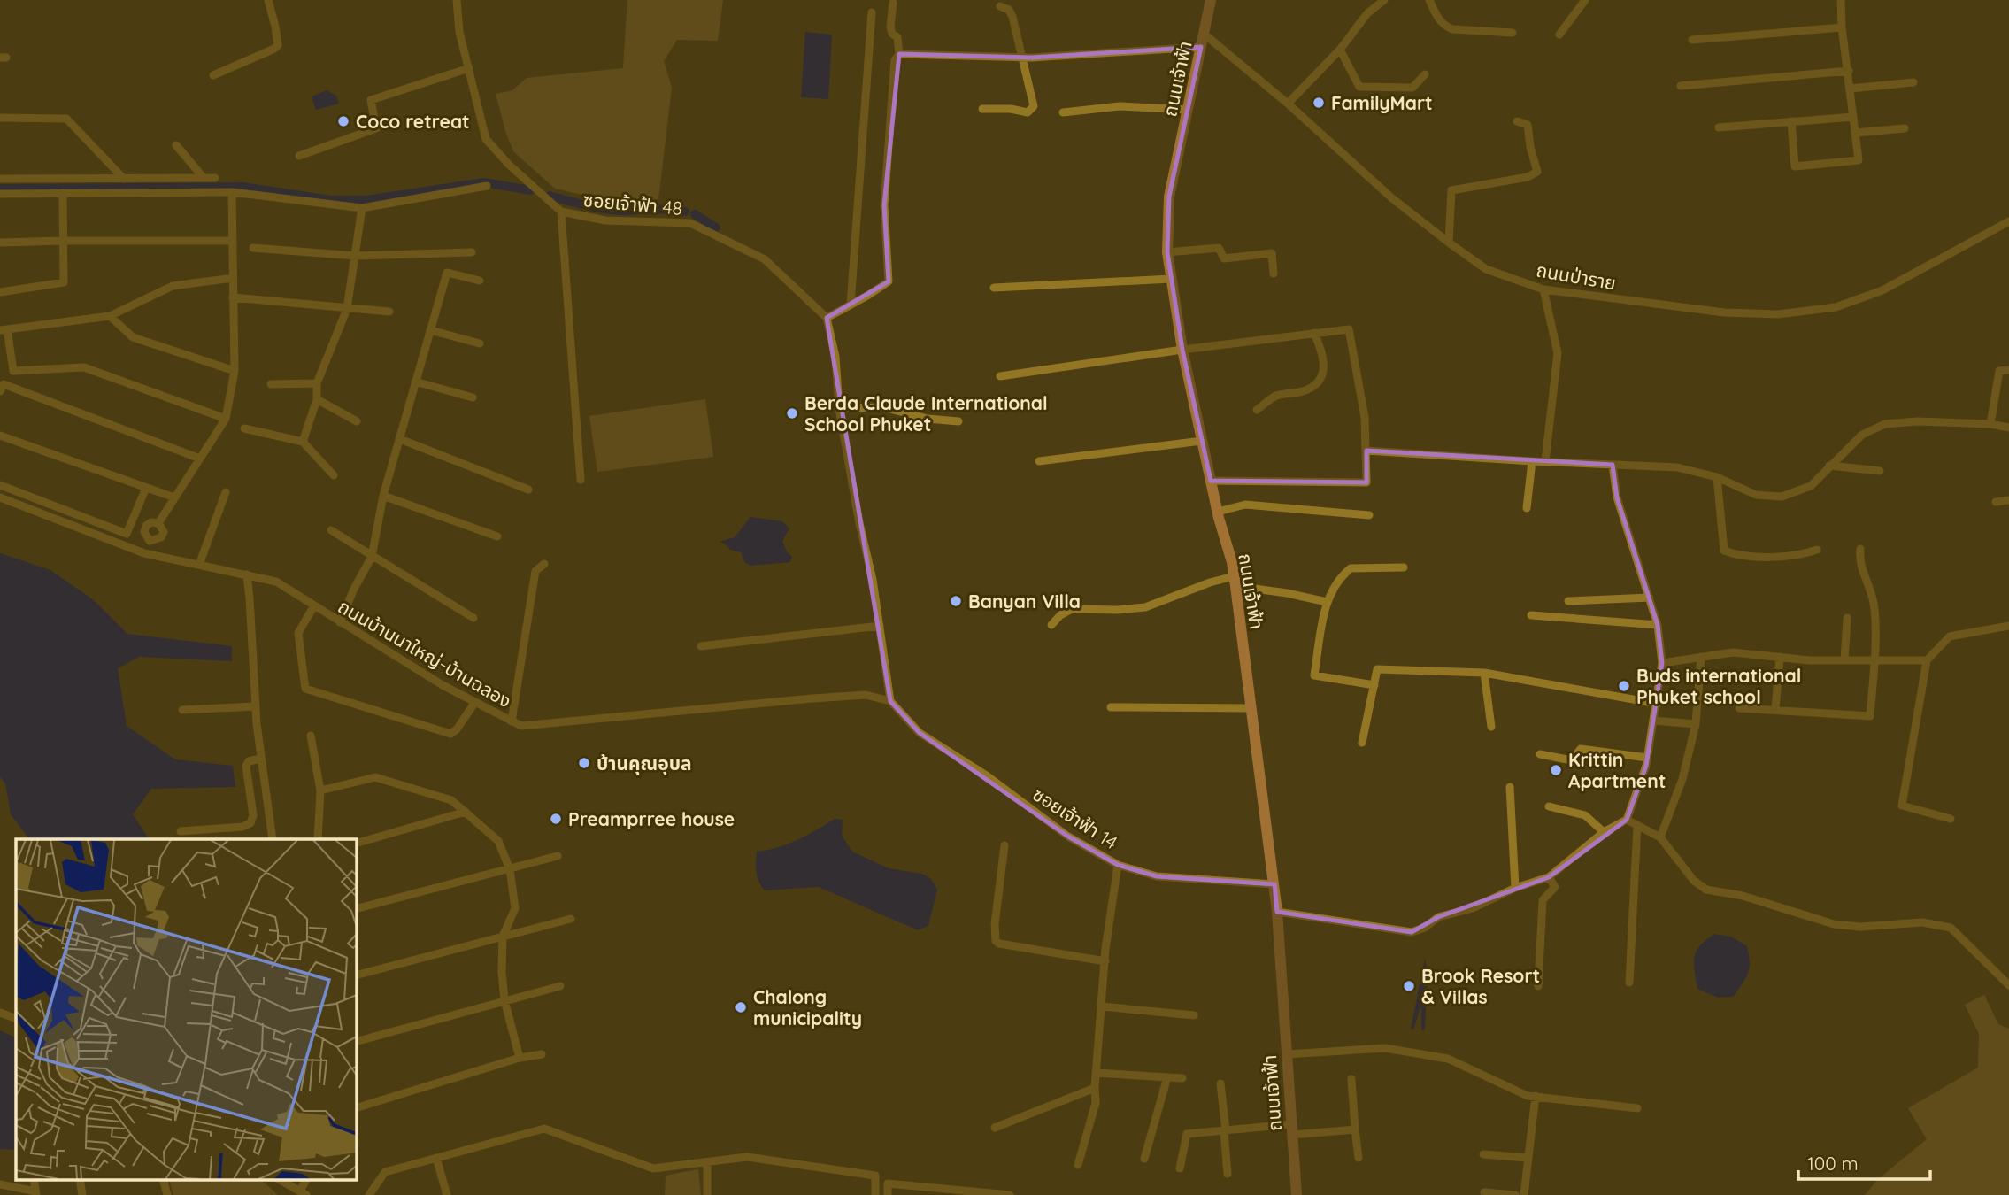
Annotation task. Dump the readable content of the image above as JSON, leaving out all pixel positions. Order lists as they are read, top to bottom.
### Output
{
  "streets": {
    "main road": ["ถนนเจ้าฟ้า"],
    "street": [
      "ซอยเจ้าฟ้า 48",
      "ถนนป่าราย",
      "ถนนบ้านนาใหญ่-บ้านฉลอง",
      "ซอยเจ้าฟ้า 14"
    ]
  },
  "crossings": [
    ["ถนนเจ้าฟ้า", "ถนนป่าราย"],
    ["ถนนเจ้าฟ้า", "ซอยเจ้าฟ้า 14"],
    ["ถนนบ้านนาใหญ่-บ้านฉลอง", "ซอยเจ้าฟ้า 14"]
  ],
  "places": [
    "FamilyMart",
    "Coco retreat",
    "Berda Claude International School Phuket",
    "Banyan Villa",
    "Buds international Phuket school",
    "บ้านคุณอุบล",
    "Krittin Apartment",
    "Preamprree house",
    "Brook Resort & Villas",
    "Chalong municipality"
  ],
  "scale_bar": "100 m"
}
